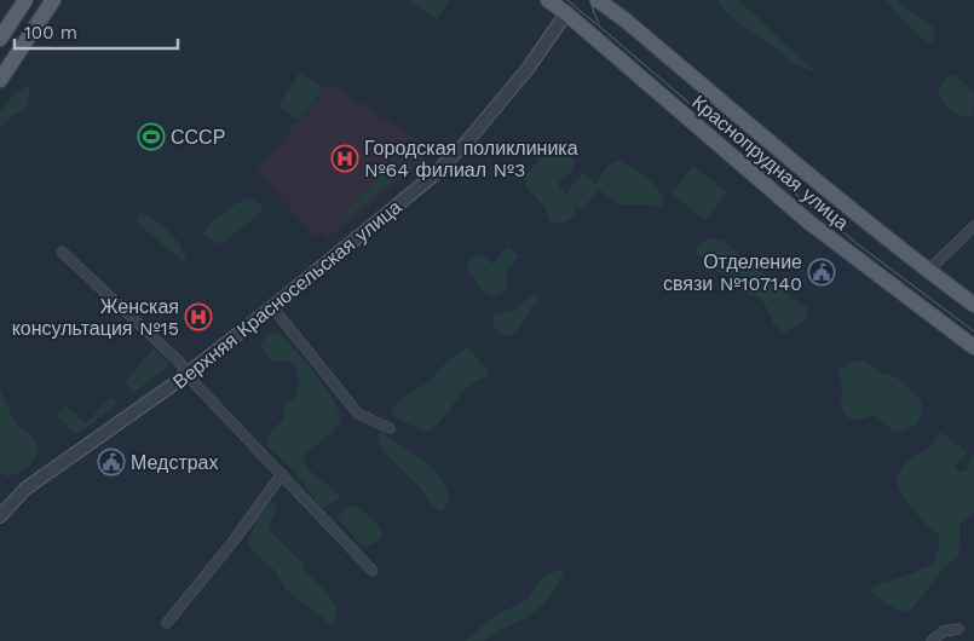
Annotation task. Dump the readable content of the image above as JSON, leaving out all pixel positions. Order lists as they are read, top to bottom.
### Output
{
  "streets": {
    "main road": ["Краснопрудная улица"],
    "street": ["Верхняя Красносельская улица"]
  },
  "crossings": [
    ["Краснопрудная улица", "Верхняя Красносельская улица"]
  ],
  "places": {
    "sports": ["СССР"],
    "hospital": ["Городская поликлиника №64 филиал №3", "Женская консультация №15"],
    "public building": ["Отделение связи №107140", "Медстрах"]
  },
  "scale_bar": "100 m"
}
